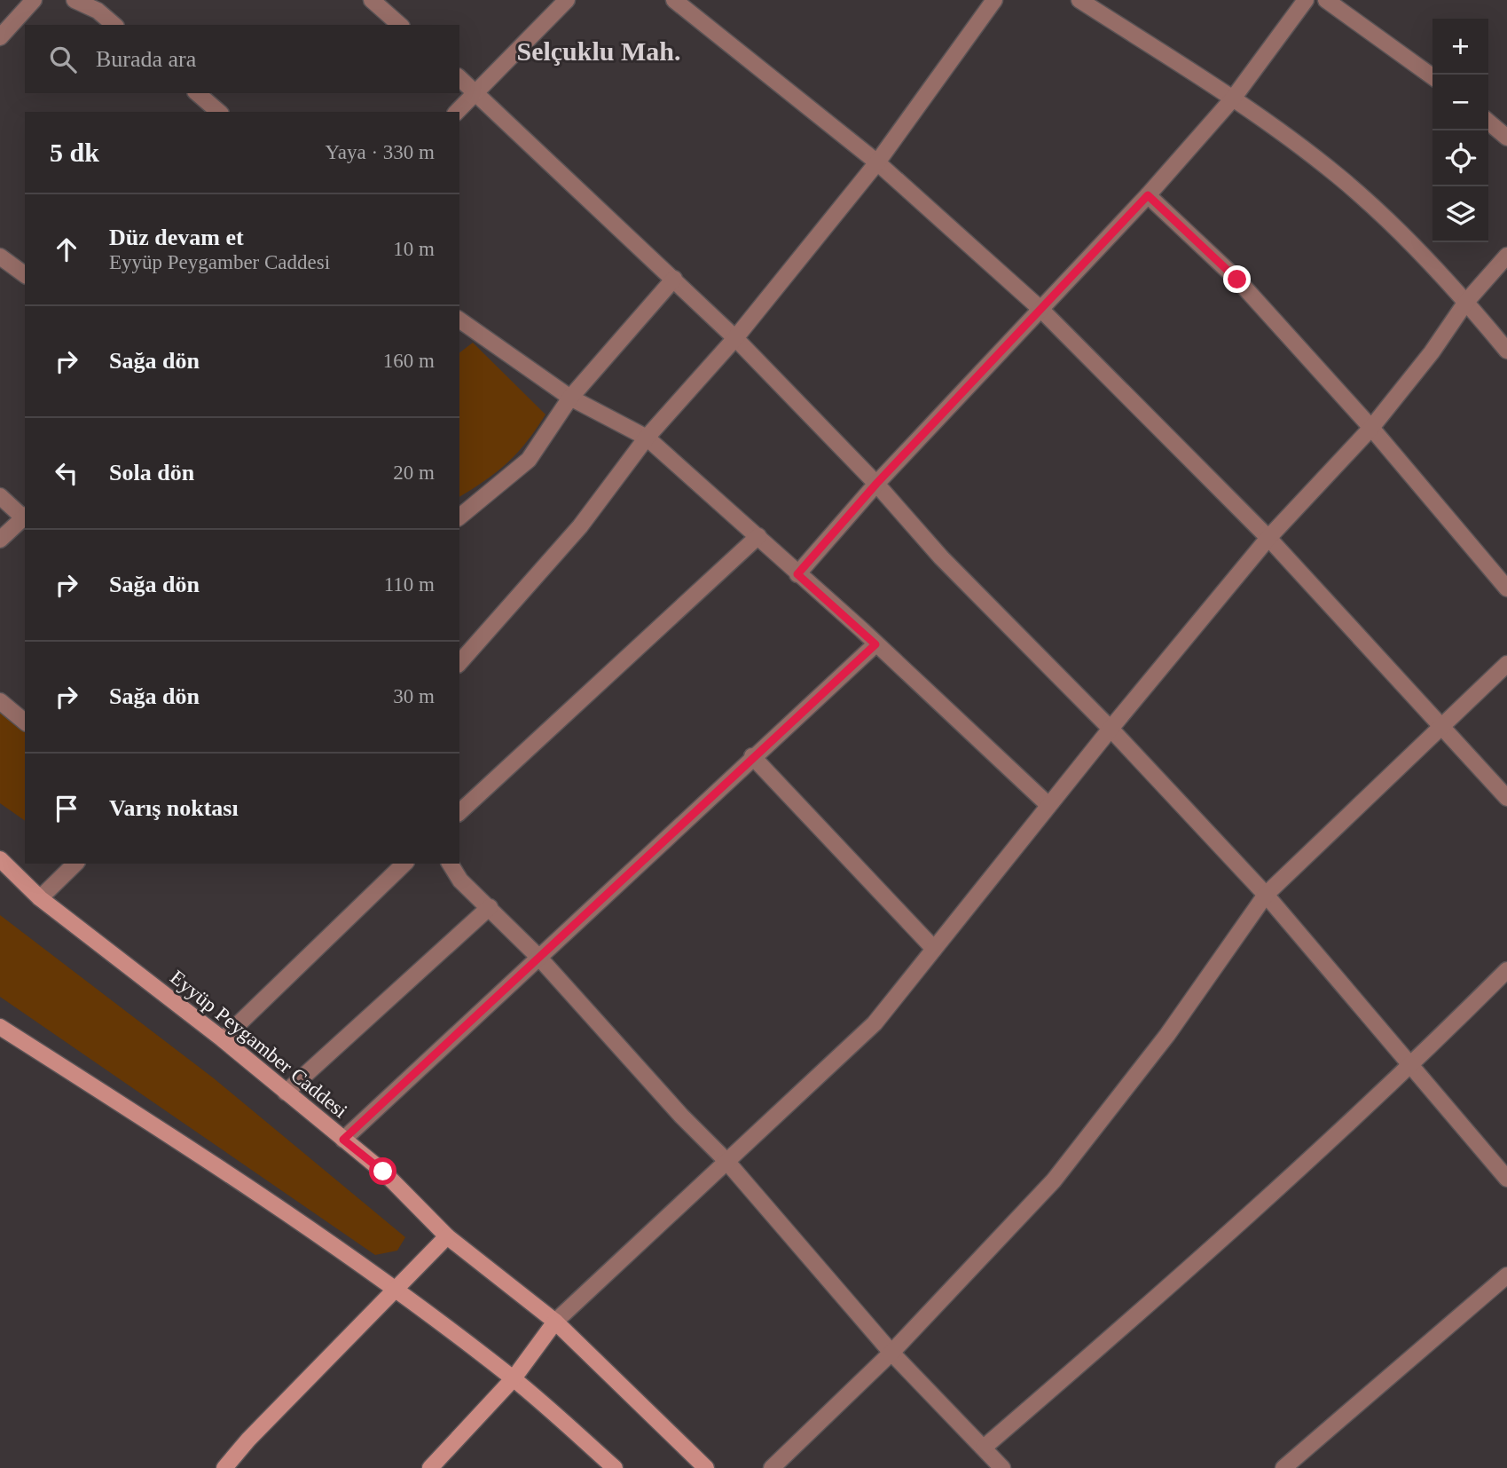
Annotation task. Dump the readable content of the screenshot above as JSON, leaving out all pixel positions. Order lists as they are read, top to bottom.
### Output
{
  "streets": {
    "main road": ["Eyyüp Peygamber Caddesi"]
  },
  "districts": ["Selçuklu Mah."],
  "page": {
    "map_buttons": ["+", "−"],
    "search": "Burada ara",
    "heading": ["5 dk", "Yaya · 330 m"],
    "list": [
      ["Düz devam et", "Eyyüp Peygamber Caddesi", "10 m"],
      ["Sağa dön", "160 m"],
      ["Sola dön", "20 m"],
      ["Sağa dön", "110 m"],
      ["Sağa dön", "30 m"],
      "Varış noktası"
    ]
  }
}
